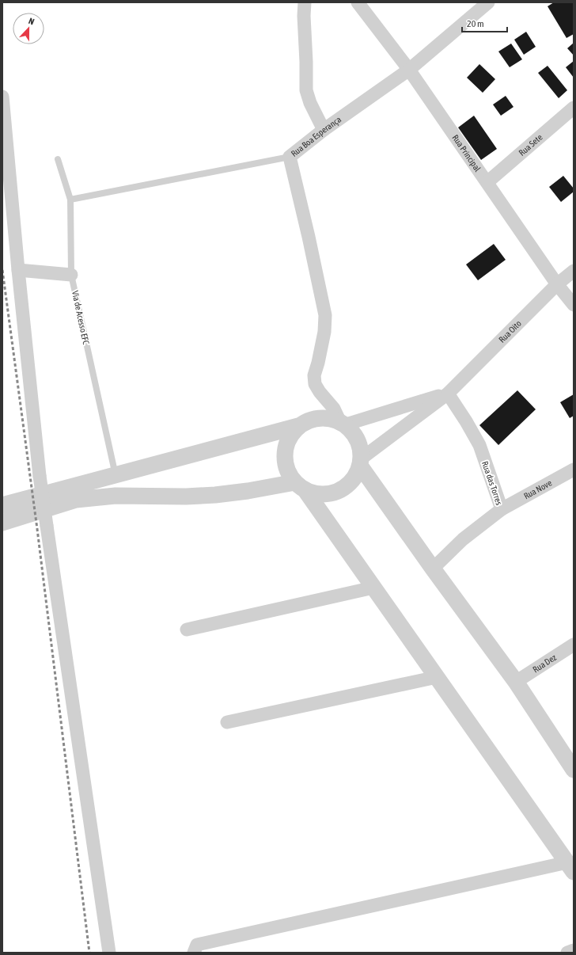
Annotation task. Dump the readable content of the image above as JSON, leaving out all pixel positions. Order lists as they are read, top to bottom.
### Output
{
  "streets": {
    "street": [
      "Rua Boa Esperança",
      "Rua Sete",
      "Rua Principal",
      "Rua Oito",
      "Rua das Torres",
      "Rua Nove",
      "Rua Dez"
    ],
    "lane": ["Via de Acesso EFC"]
  },
  "crossings": [
    ["Rua Boa Esperança", "Rua Principal"],
    ["Rua Boa Esperança", "Via de Acesso EFC"],
    ["Rua Sete", "Rua Principal"],
    ["Rua Principal", "Rua Oito"],
    ["Rua Oito", "Rua das Torres"],
    ["Rua das Torres", "Rua Nove"]
  ],
  "scale_bar": "20 m",
  "north": "top"
}
